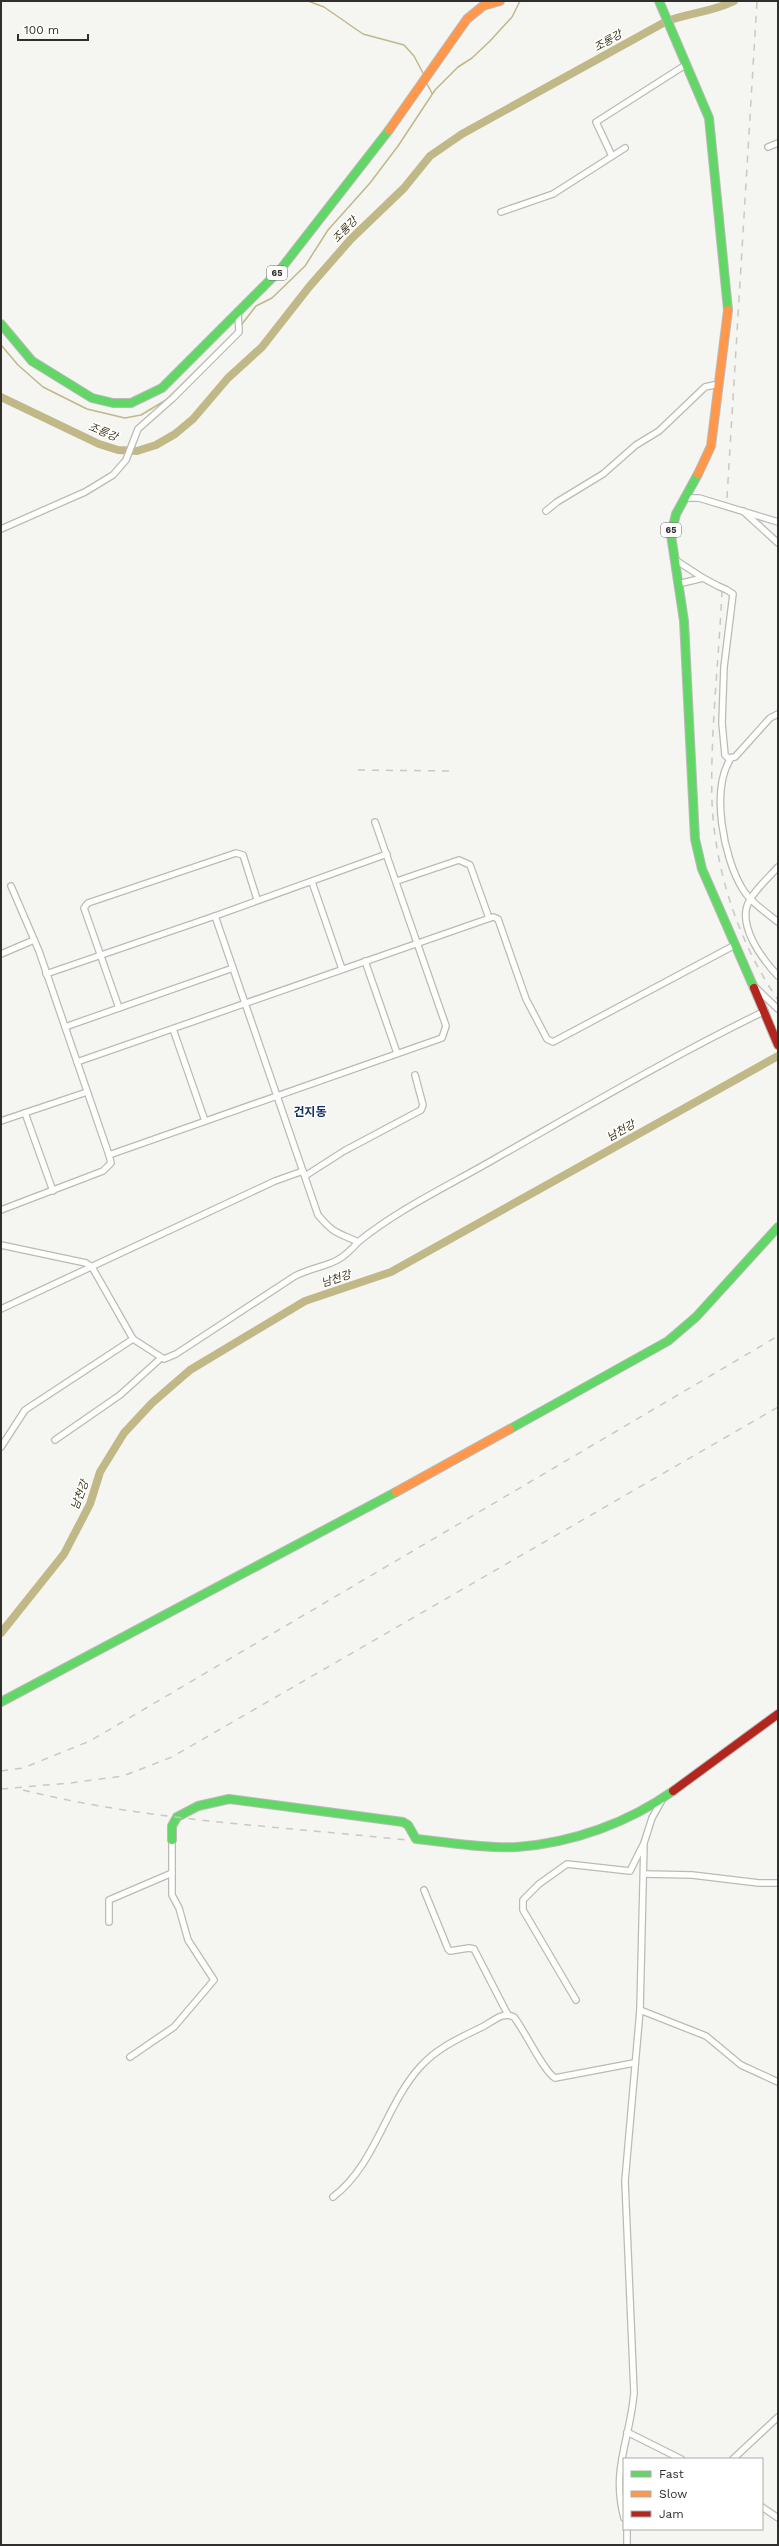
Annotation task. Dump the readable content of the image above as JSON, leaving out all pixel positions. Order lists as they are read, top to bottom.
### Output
{
  "streets": {
    "main road": ["65"]
  },
  "districts": ["건지동"],
  "water": ["조롱강", "남천강"],
  "legend": ["Fast", "Slow", "Jam"],
  "scale_bar": "100 m"
}
